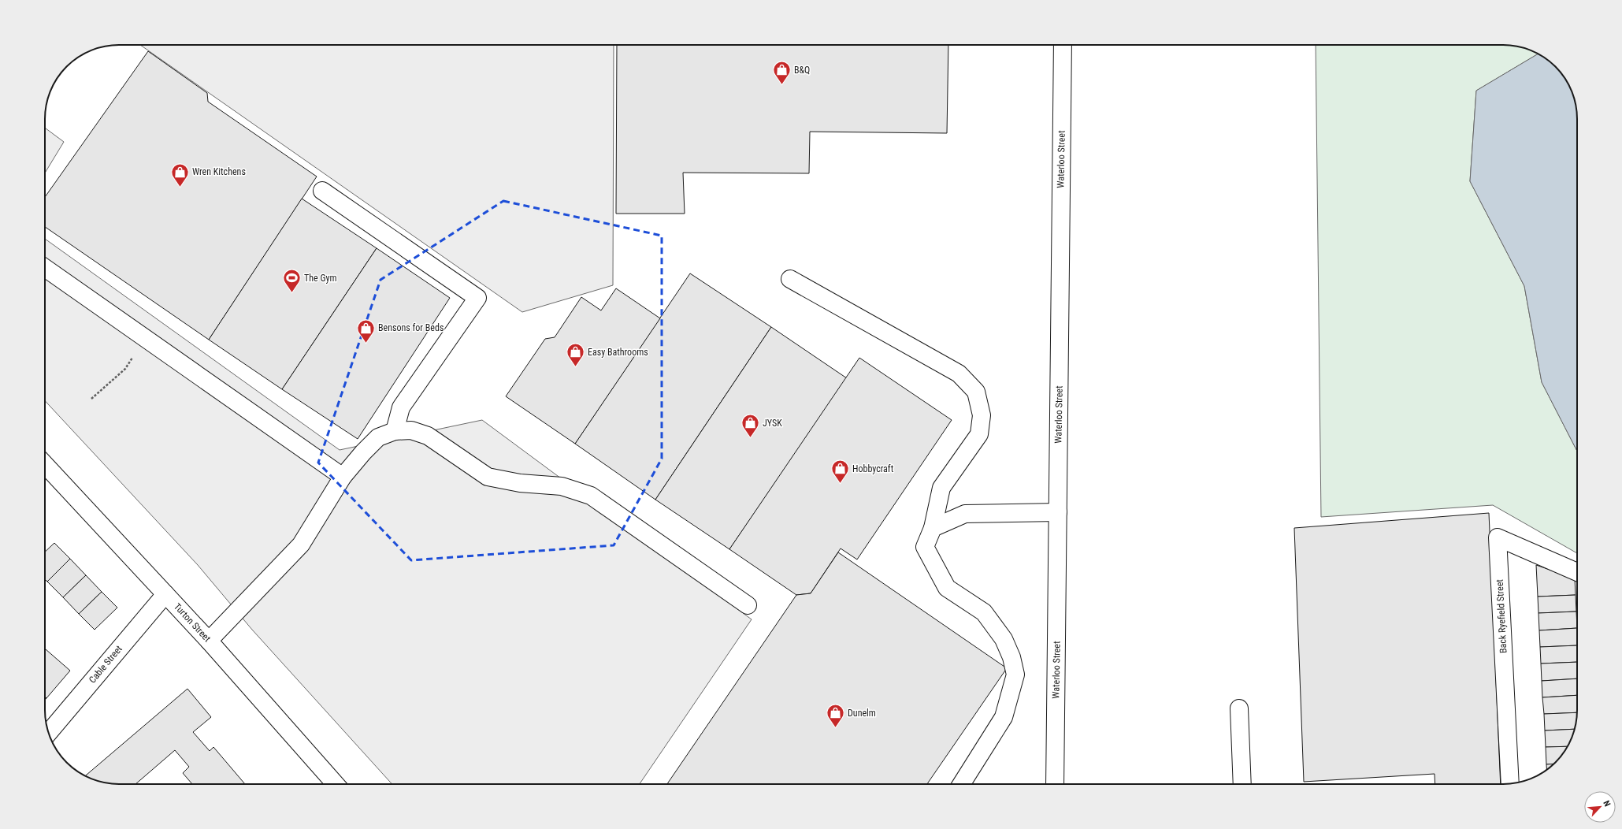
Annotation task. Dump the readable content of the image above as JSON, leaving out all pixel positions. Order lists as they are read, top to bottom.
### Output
{
  "streets": {
    "street": [
      "Waterloo Street",
      "Back Ryefield Street",
      "Turton Street",
      "Cable Street"
    ]
  },
  "crossings": [
    ["Turton Street", "Cable Street"]
  ],
  "places": {
    "shop": [
      "B&Q",
      "Wren Kitchens",
      "Bensons for Beds",
      "Easy Bathrooms",
      "JYSK",
      "Hobbycraft",
      "Dunelm"
    ],
    "sports": ["The Gym"]
  },
  "north": "top right"
}
